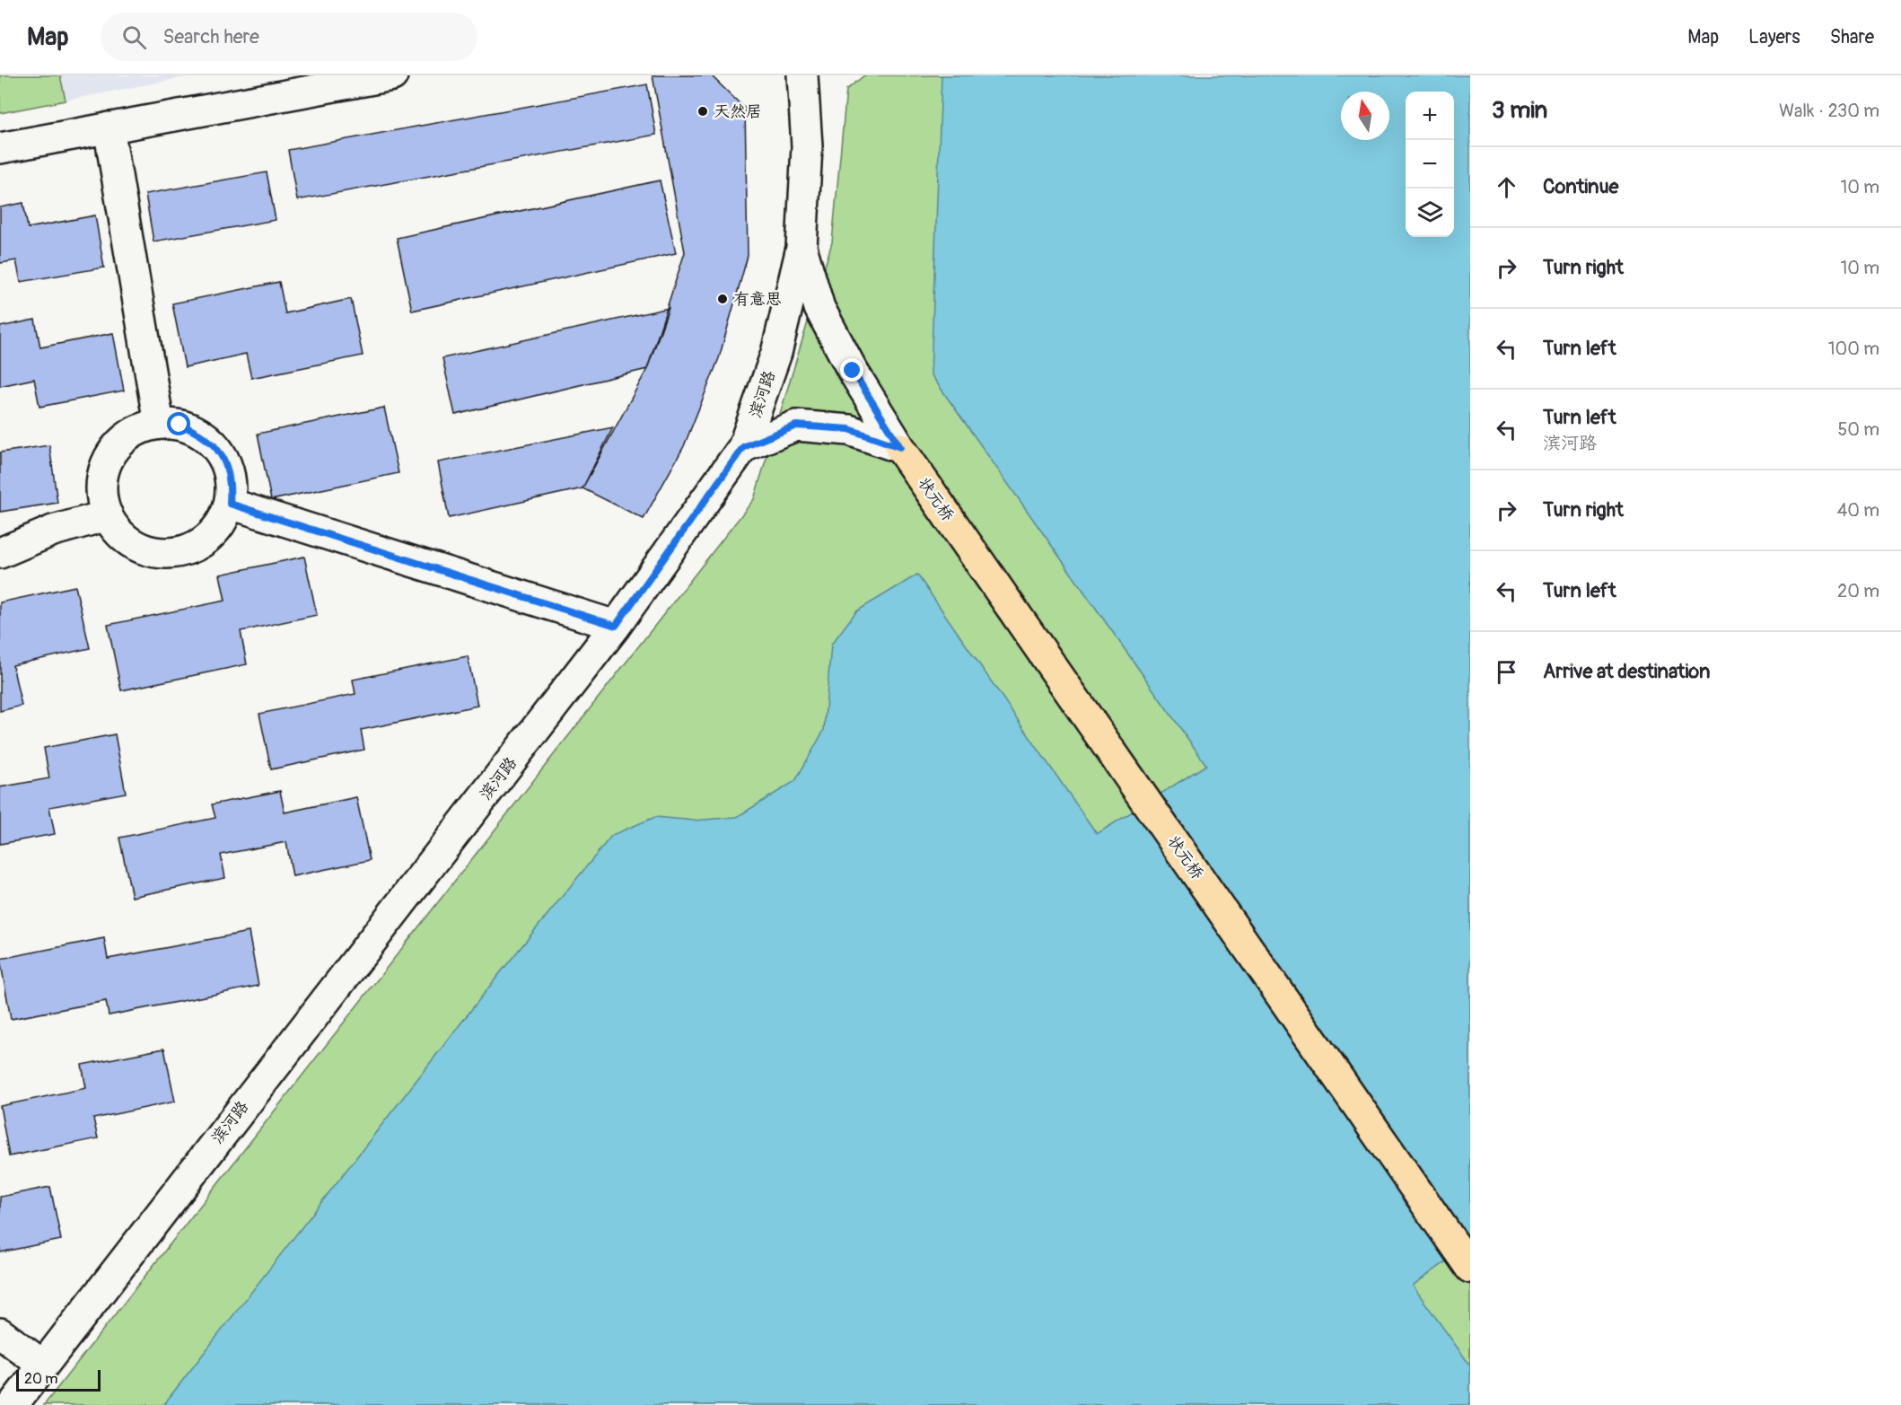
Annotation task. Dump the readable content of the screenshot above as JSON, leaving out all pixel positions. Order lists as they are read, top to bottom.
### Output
{
  "streets": {
    "main road": ["状元桥"],
    "street": ["滨河路"]
  },
  "places": ["天然居", "有意思"],
  "scale_bar": "20 m",
  "north": "top",
  "page": {
    "header": "Map",
    "search": "Search here",
    "nav": ["Map", "Layers", "Share"],
    "heading": ["3 min", "Walk · 230 m"],
    "map_buttons": ["+", "−"],
    "list": [
      ["Continue", "10 m"],
      ["Turn right", "10 m"],
      ["Turn left", "100 m"],
      ["Turn left", "滨河路", "50 m"],
      ["Turn right", "40 m"],
      ["Turn left", "20 m"],
      "Arrive at destination"
    ],
    "scale": "20 m"
  }
}
